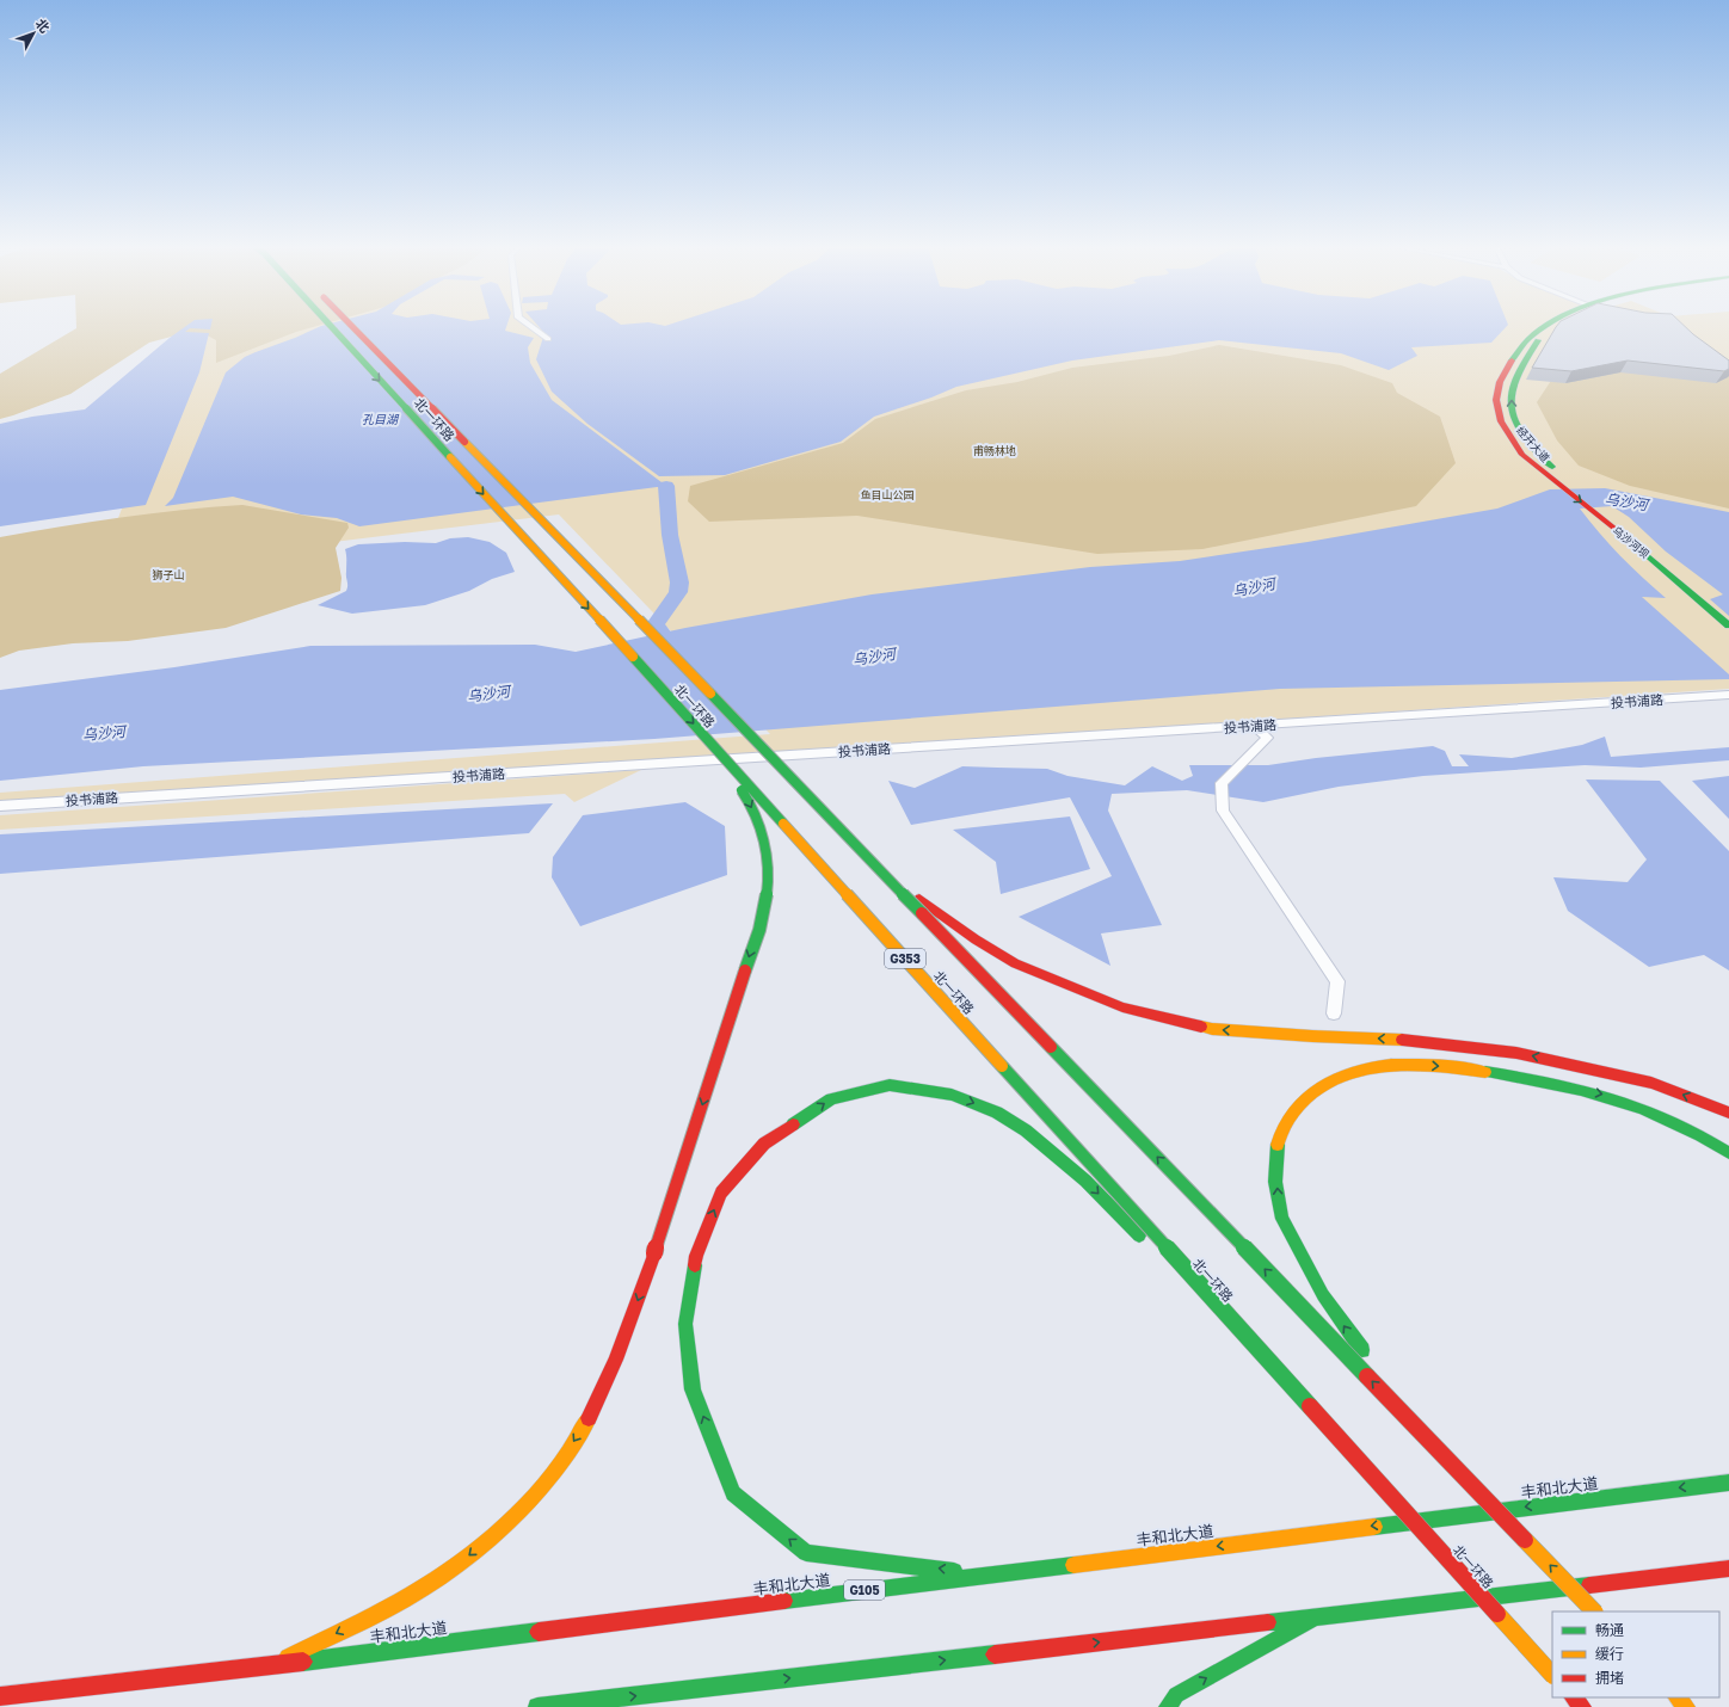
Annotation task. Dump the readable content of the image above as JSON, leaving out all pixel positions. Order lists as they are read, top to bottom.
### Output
{
  "streets": {
    "main road": [
      "北一环路",
      "经开大道",
      "乌沙河坝",
      "G353",
      "丰和北大道",
      "G105"
    ],
    "street": ["投书浦路"]
  },
  "crossings": [
    ["经开大道", "乌沙河坝"]
  ],
  "one_way": ["经开大道"],
  "water": ["孔目湖", "乌沙河"],
  "parks": ["甫畅林地", "鱼目山公园", "狮子山"],
  "legend": ["畅通", "缓行", "拥堵"],
  "north": "top right"
}
